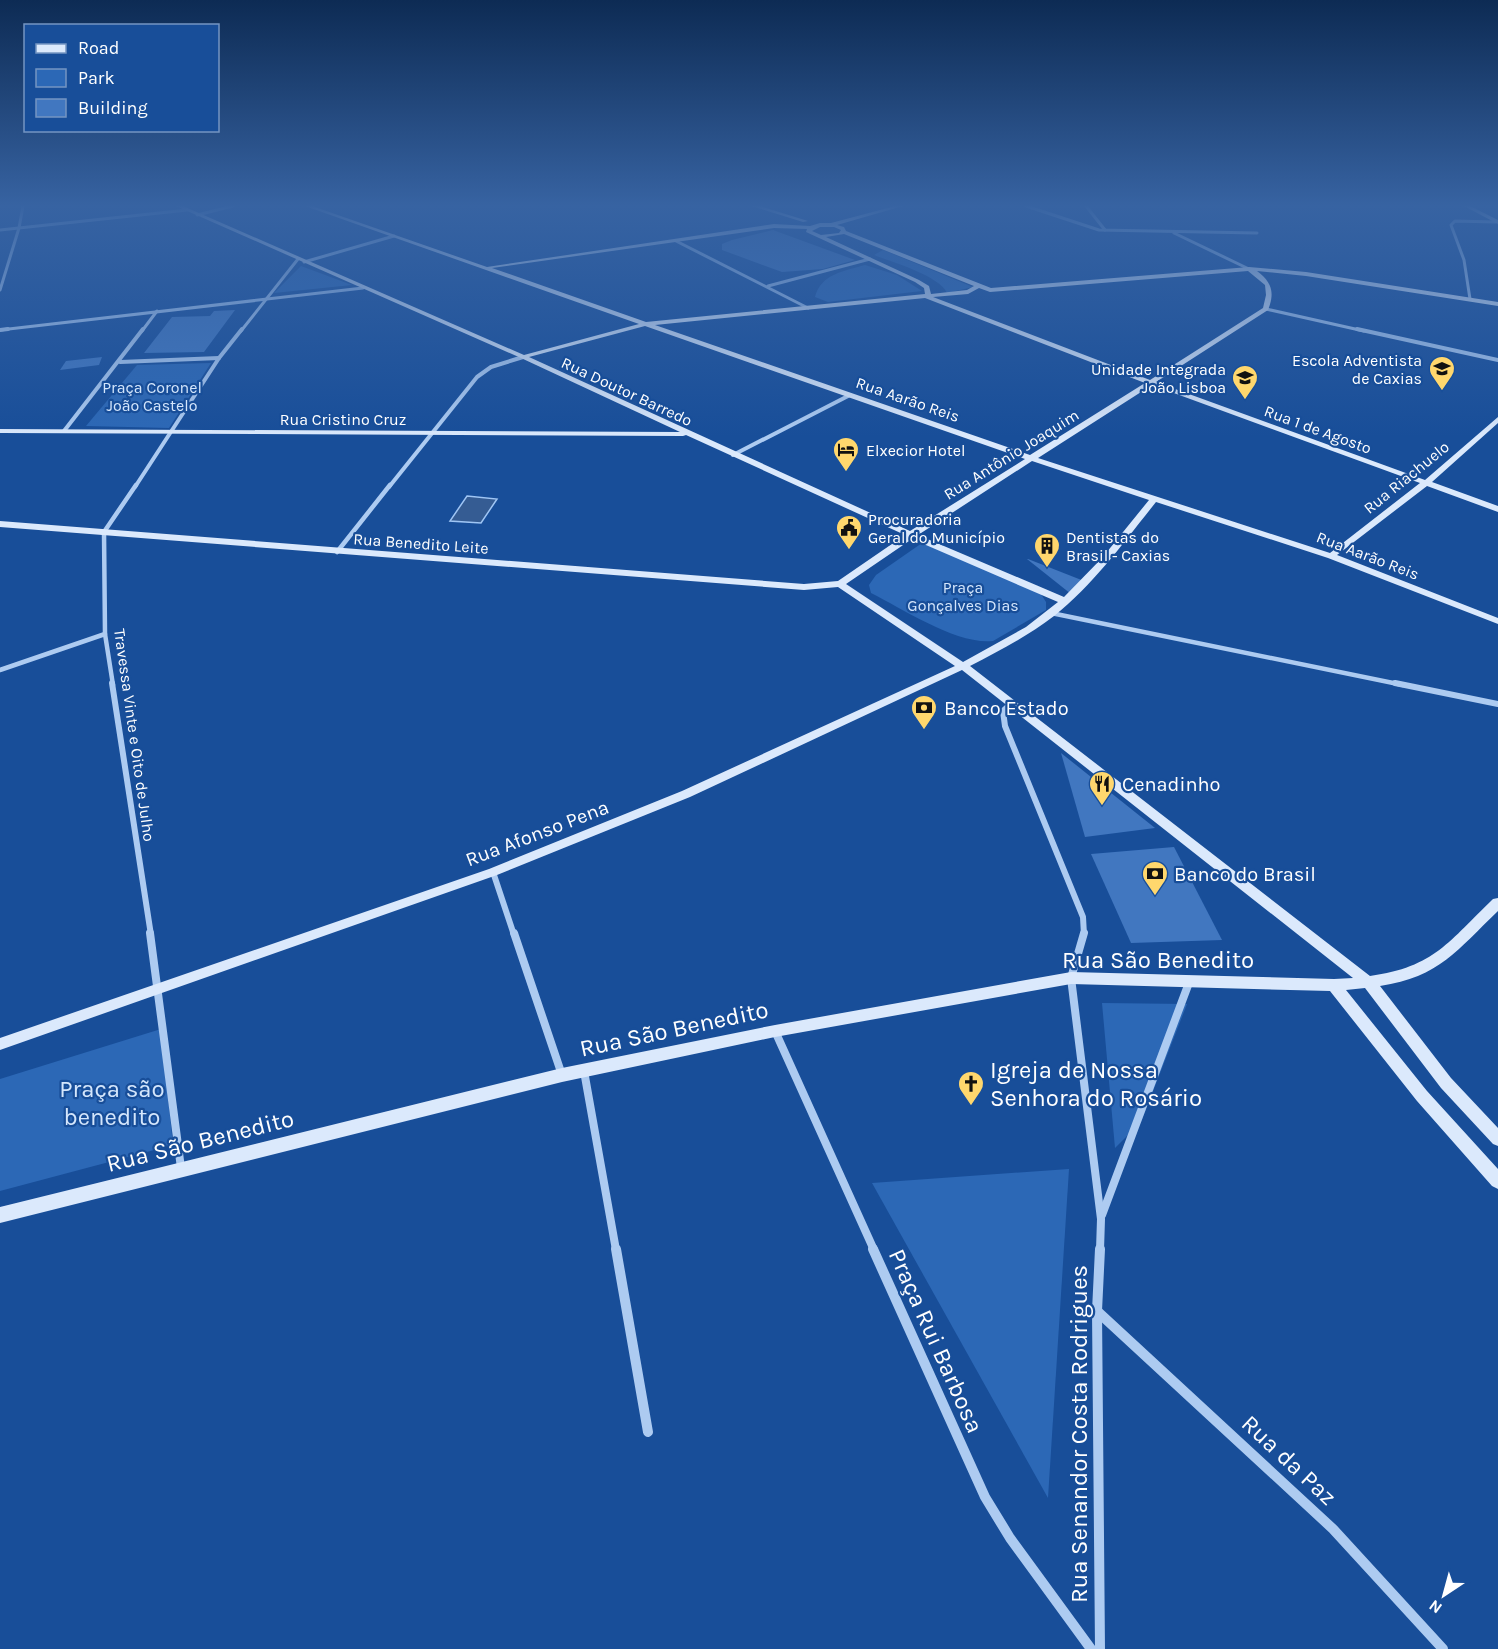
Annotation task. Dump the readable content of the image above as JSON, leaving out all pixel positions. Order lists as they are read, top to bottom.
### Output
{
  "streets": {
    "main road": [
      "Rua Doutor Barredo",
      "Rua Aarão Reis",
      "Rua Cristino Cruz",
      "Rua 1 de Agosto",
      "Rua Antônio Joaquim",
      "Rua Riachuelo",
      "Rua Benedito Leite",
      "Rua Afonso Pena",
      "Rua São Benedito"
    ],
    "street": [
      "Travessa Vinte e Oito de Julho",
      "Praça Rui Barbosa",
      "Rua Senandor Costa Rodrigues",
      "Rua da Paz"
    ]
  },
  "crossings": [
    ["Rua Doutor Barredo", "Rua Cristino Cruz"],
    ["Rua Doutor Barredo", "Rua Antônio Joaquim"],
    ["Rua Doutor Barredo", "Rua Afonso Pena"],
    ["Rua Aarão Reis", "Rua Antônio Joaquim"],
    ["Rua Aarão Reis", "Rua Riachuelo"],
    ["Rua Aarão Reis", "Rua Afonso Pena"],
    ["Rua 1 de Agosto", "Rua Antônio Joaquim"],
    ["Rua 1 de Agosto", "Rua Riachuelo"],
    ["Rua Antônio Joaquim", "Rua Benedito Leite"],
    ["Rua Benedito Leite", "Travessa Vinte e Oito de Julho"],
    ["Travessa Vinte e Oito de Julho", "Rua Afonso Pena"],
    ["Travessa Vinte e Oito de Julho", "Rua São Benedito"],
    ["Rua São Benedito", "Praça Rui Barbosa"],
    ["Rua Senandor Costa Rodrigues", "Rua da Paz"]
  ],
  "parks": ["Praça Coronel João Castelo", "Praça Gonçalves Dias", "Praça são benedito"],
  "places": {
    "school or university": ["Escola Adventista de Caxias", "Unidade Integrada João Lisboa"],
    "hotel": ["Elxecior Hotel"],
    "public building": ["Procuradoria Geral do Município"],
    "building": ["Dentistas do Brasil - Caxias"],
    "bank": ["Banco Estado", "Banco do Brasil"],
    "restaurant": ["Cenadinho"],
    "church": ["Igreja de Nossa Senhora do Rosário"]
  },
  "legend": ["Road", "Park", "Building"],
  "north": "bottom left"
}
